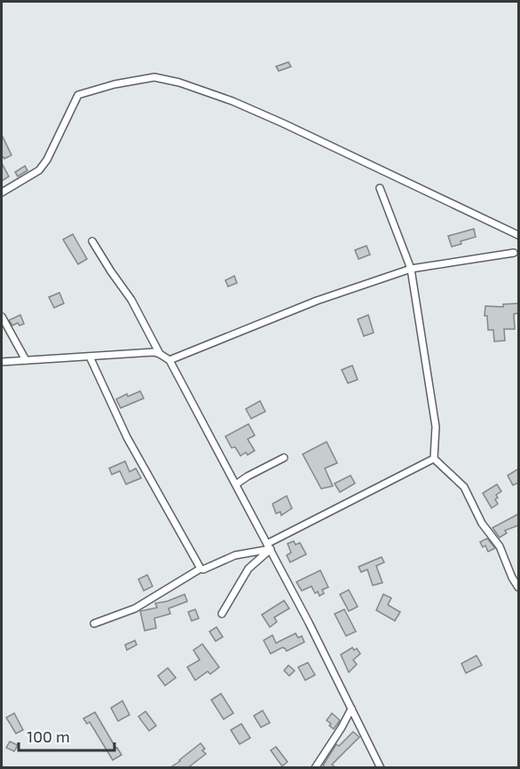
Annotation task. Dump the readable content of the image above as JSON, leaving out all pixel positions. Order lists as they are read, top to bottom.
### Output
{
  "scale_bar": "100 m"
}
